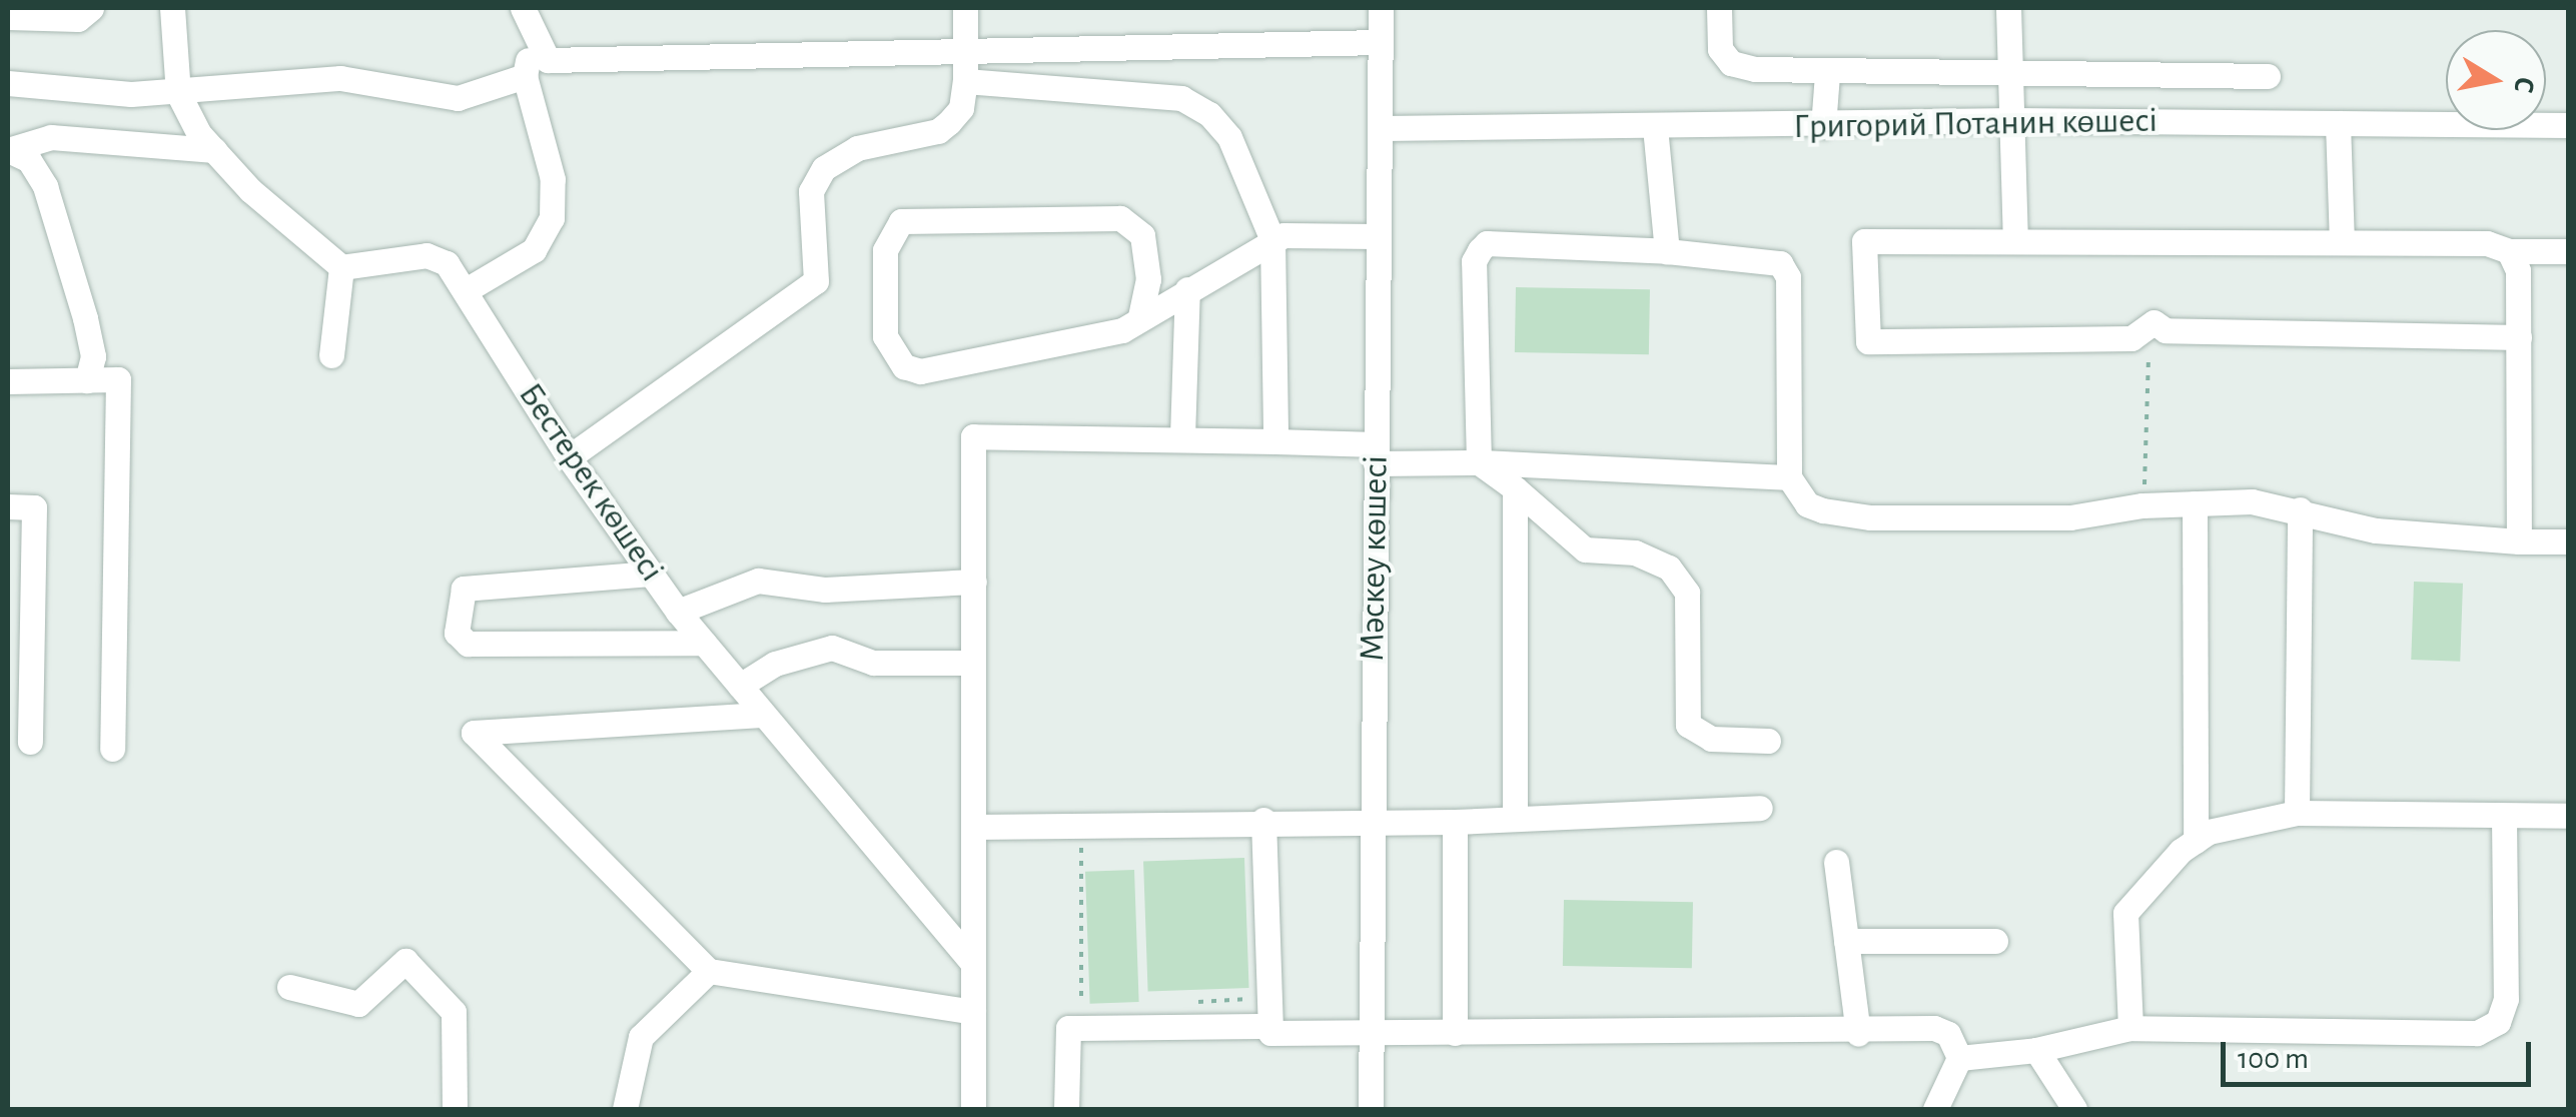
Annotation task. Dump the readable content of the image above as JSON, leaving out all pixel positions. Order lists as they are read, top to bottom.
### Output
{
  "streets": {
    "street": ["Григорий Потанин көшесі", "Бестерек көшесі", "Мәскеу көшесі"]
  },
  "crossings": [
    ["Григорий Потанин көшесі", "Мәскеу көшесі"]
  ],
  "scale_bar": "100 m",
  "north": "right"
}
